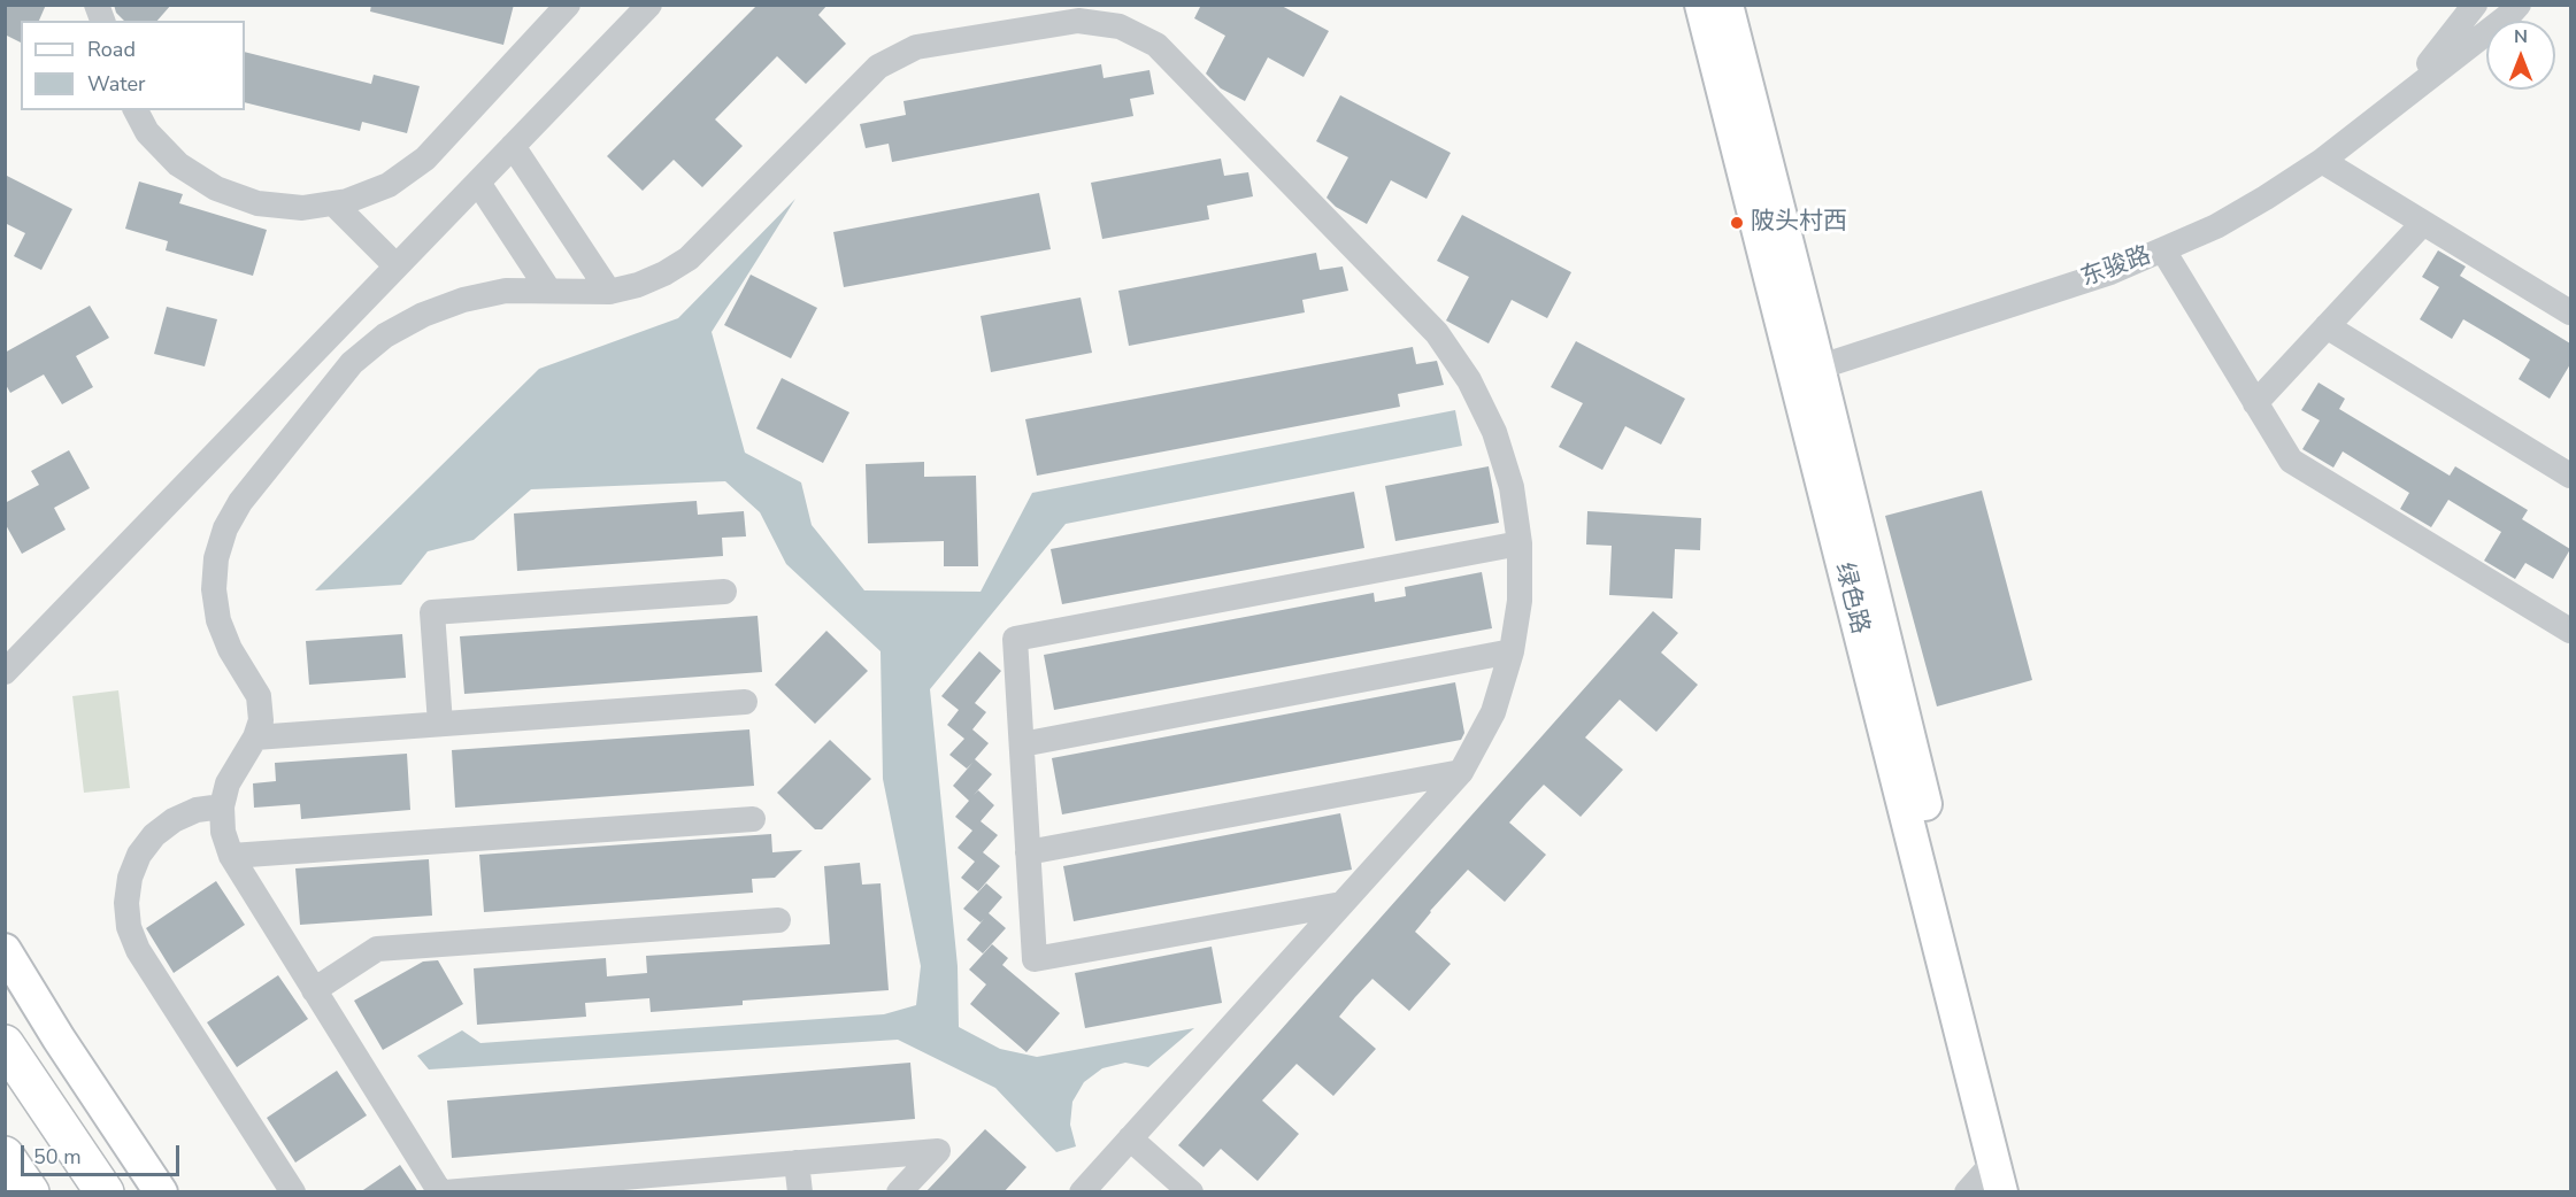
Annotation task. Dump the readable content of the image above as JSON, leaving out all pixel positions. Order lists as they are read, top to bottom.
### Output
{
  "streets": {
    "main road": ["绿色路"],
    "street": ["东骏路"]
  },
  "crossings": [
    ["东骏路", "绿色路"]
  ],
  "places": ["陂头村西"],
  "legend": ["Road", "Water"],
  "scale_bar": "50 m",
  "north": "top"
}
